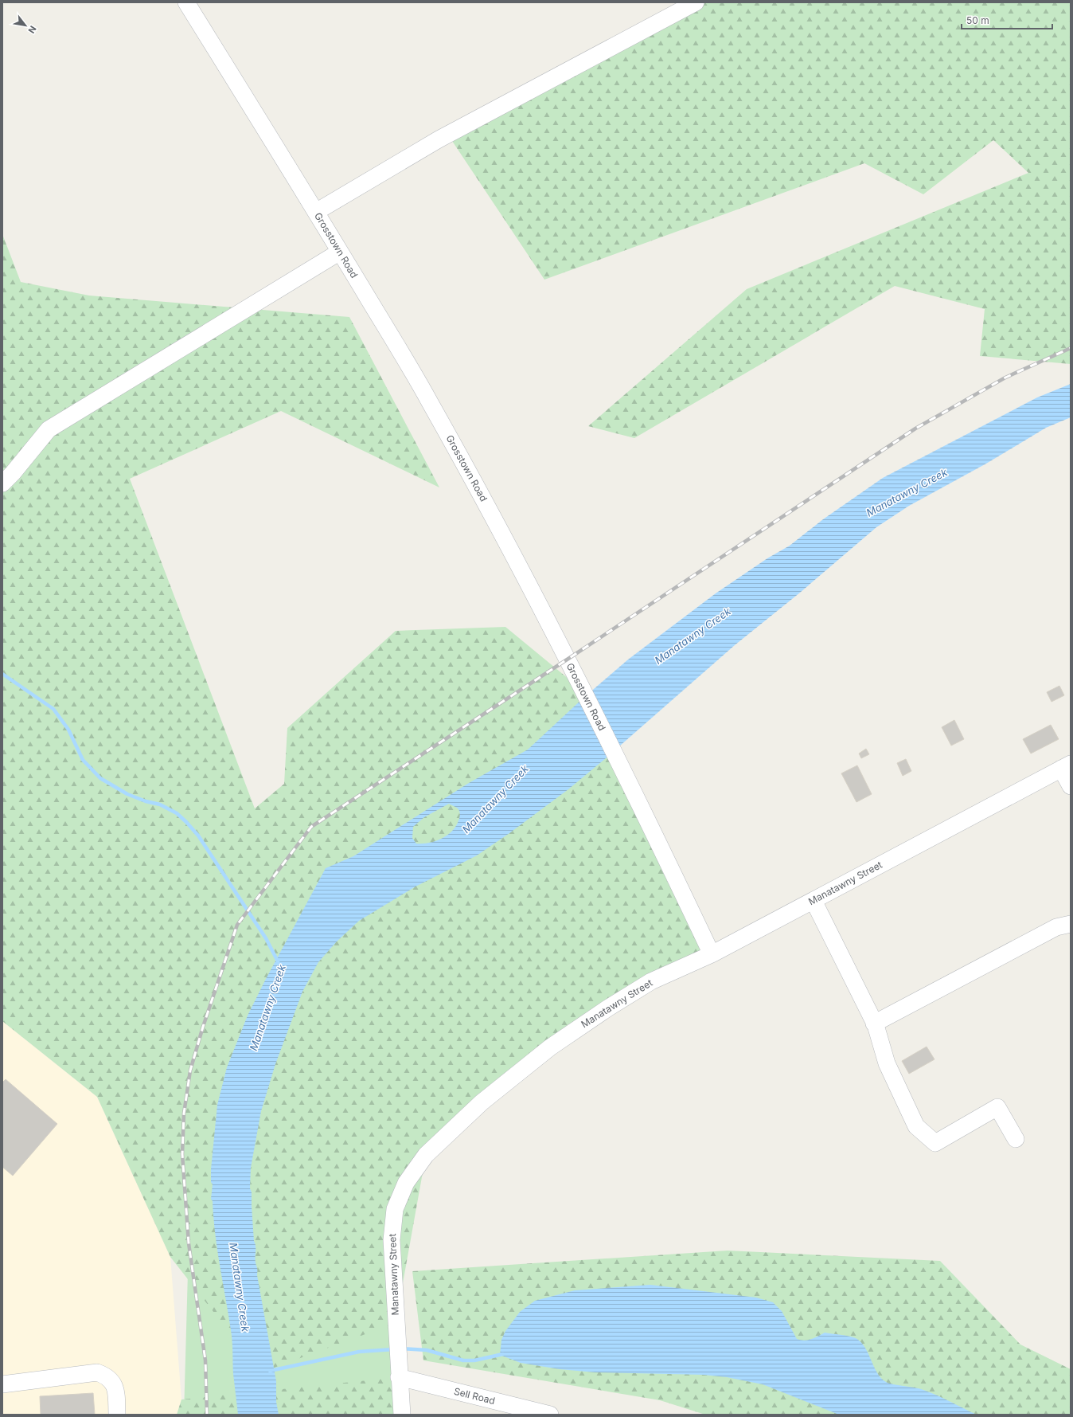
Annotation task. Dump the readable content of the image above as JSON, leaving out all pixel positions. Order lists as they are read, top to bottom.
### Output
{
  "streets": {
    "street": ["Grosstown Road", "Manatawny Street", "Sell Road"]
  },
  "crossings": [
    ["Grosstown Road", "Manatawny Street"],
    ["Manatawny Street", "Sell Road"]
  ],
  "water": ["Manatawny Creek"],
  "scale_bar": "50 m",
  "north": "bottom right"
}
